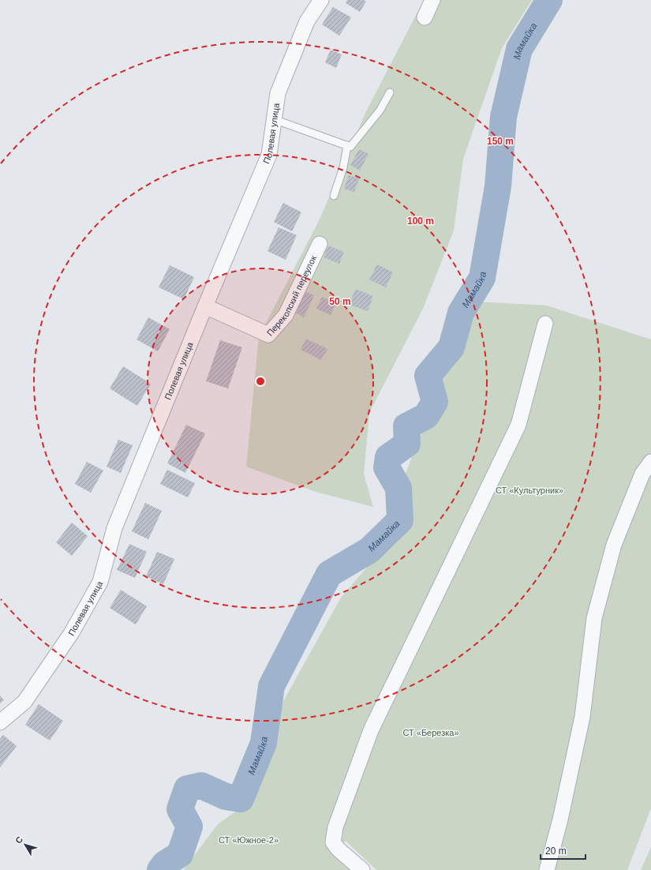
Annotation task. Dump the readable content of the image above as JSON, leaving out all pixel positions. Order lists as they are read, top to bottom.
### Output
{
  "streets": {
    "street": ["Полевая улица", "Перекопский переулок"]
  },
  "crossings": [
    ["Полевая улица", "Перекопский переулок"]
  ],
  "water": ["Мамайка"],
  "parks": ["СТ «Культурник»", "СТ «Березка»", "СТ «Южное-2»"],
  "scale_bar": "20 m",
  "north": "top left",
  "rings": ["150 m", "100 m", "50 m"]
}
